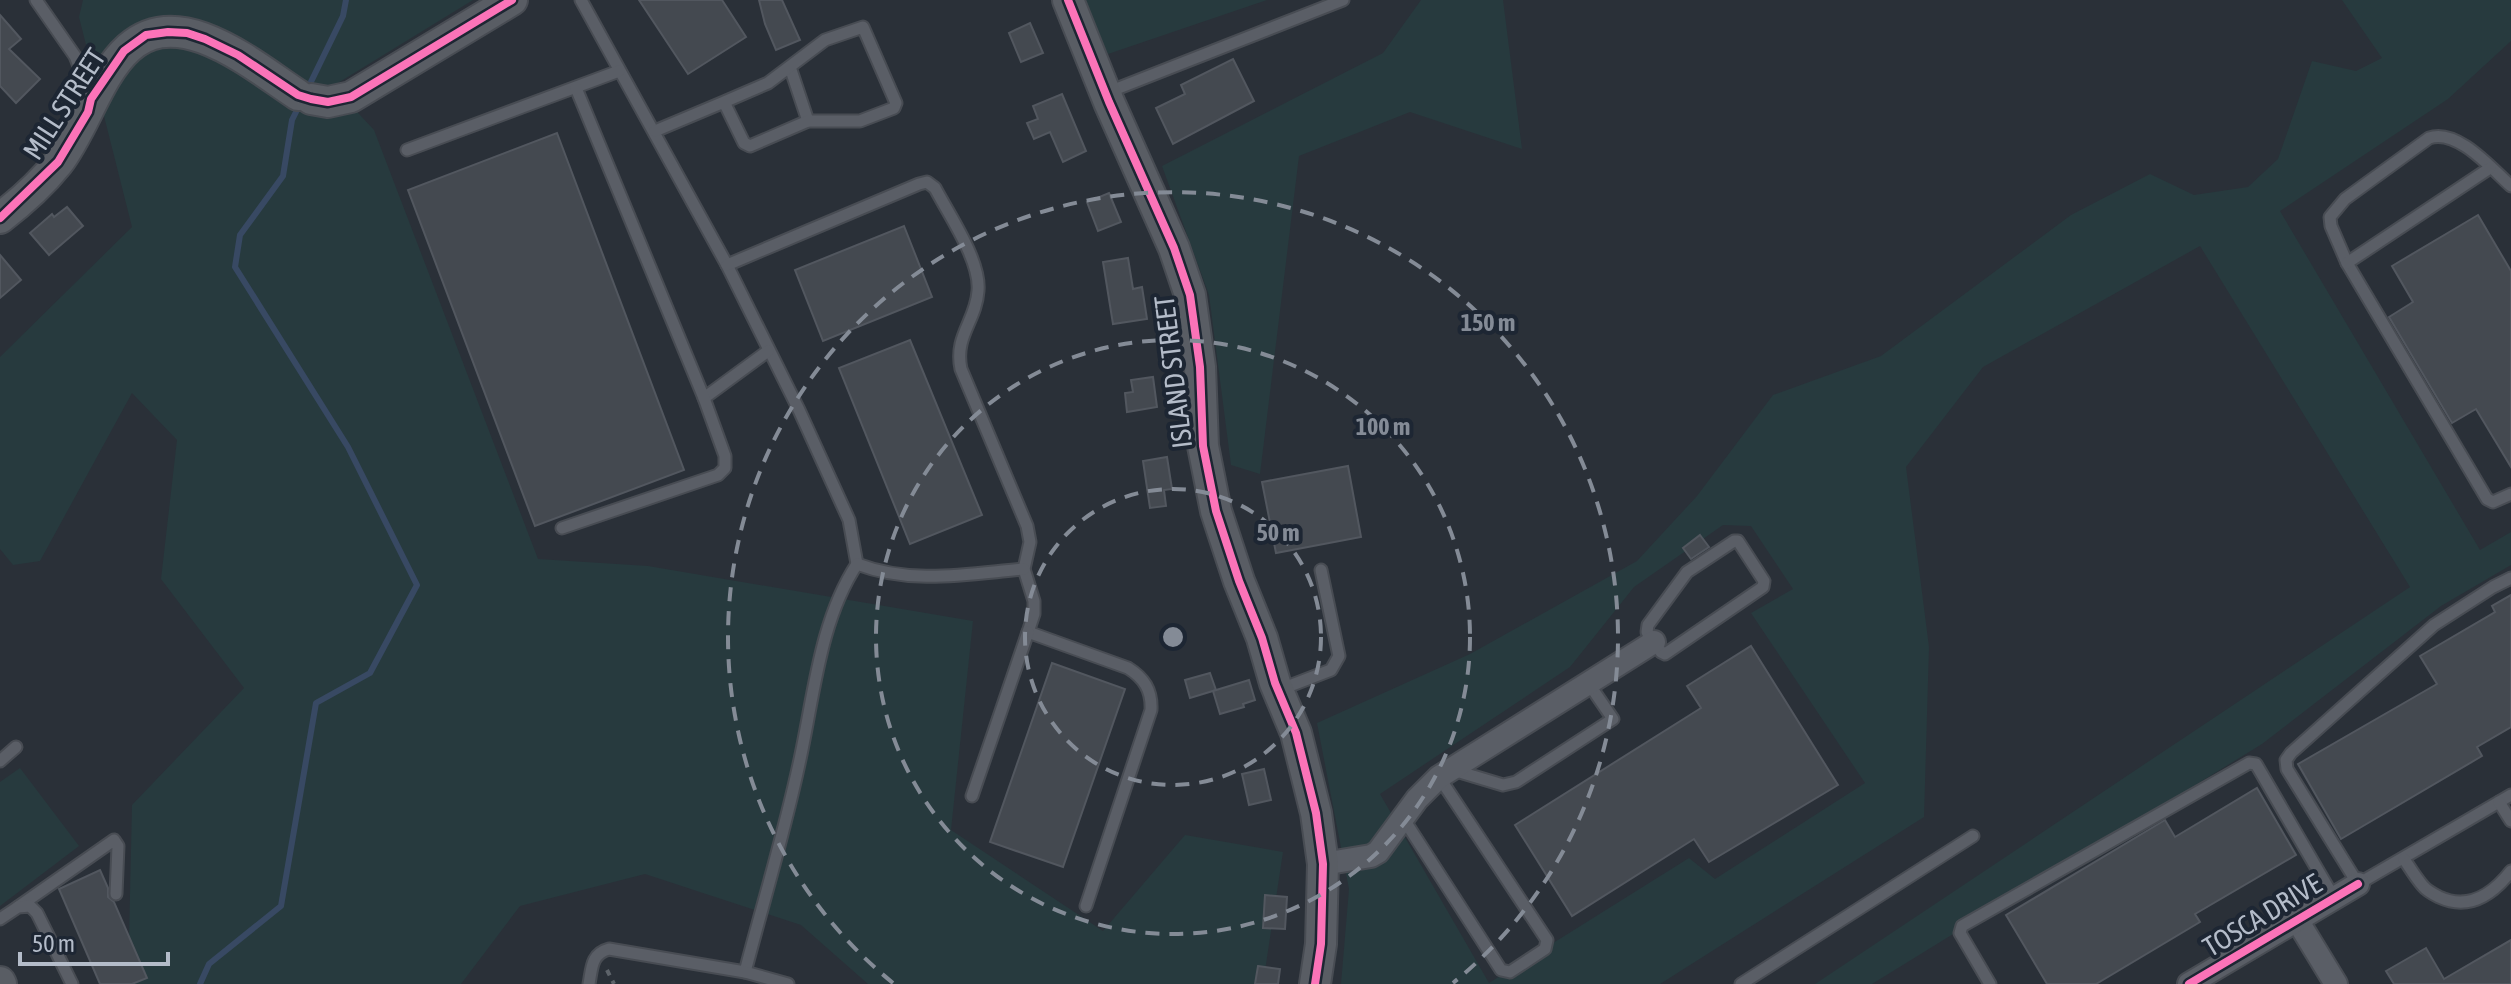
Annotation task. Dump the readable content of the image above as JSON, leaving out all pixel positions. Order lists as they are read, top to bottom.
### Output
{
  "streets": {
    "street": ["MILL STREET", "ISLAND STREET", "TOSCA DRIVE"]
  },
  "scale_bar": "50 m",
  "rings": ["150 m", "100 m", "50 m"]
}
